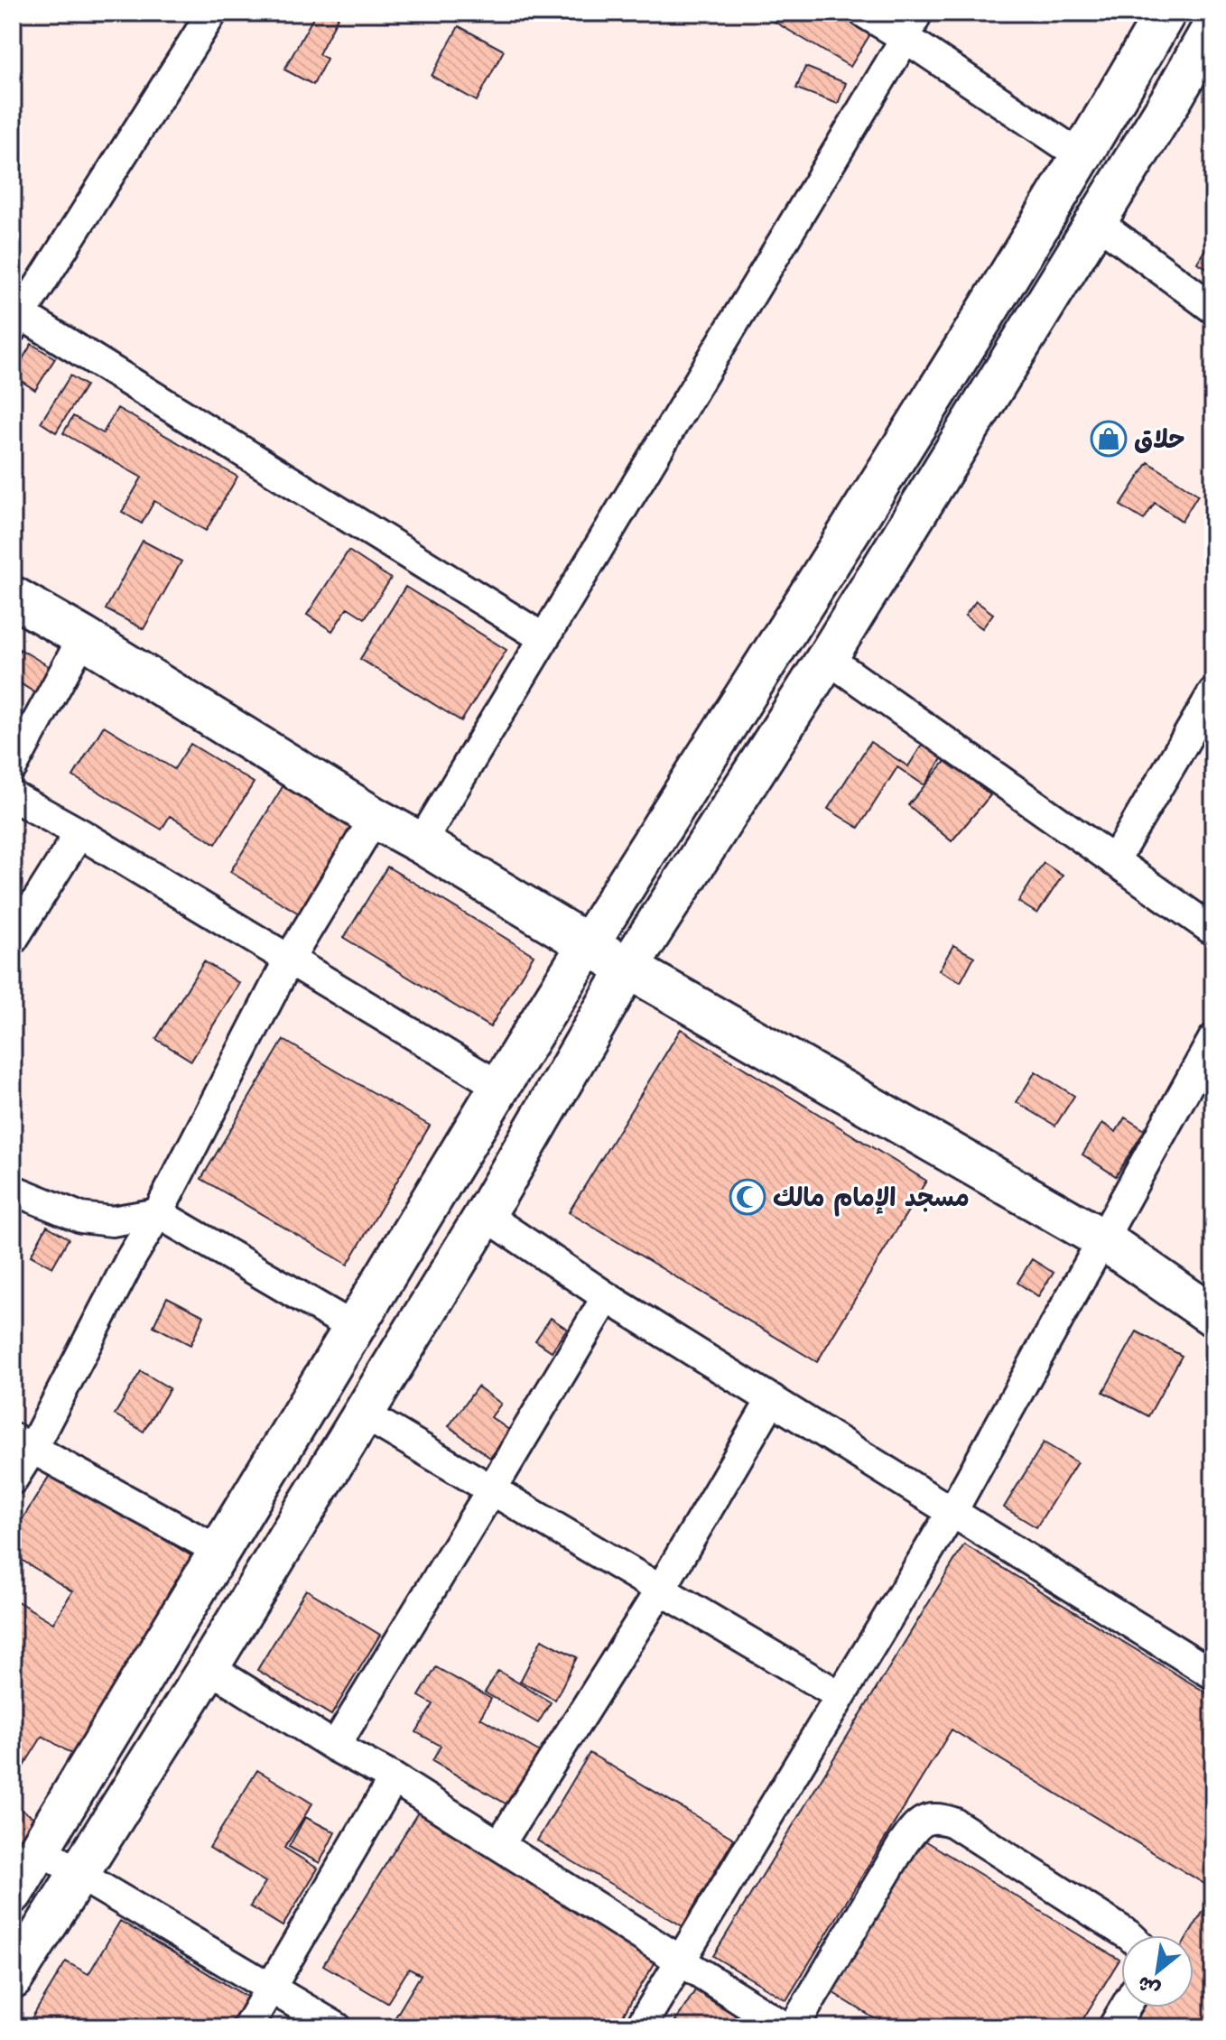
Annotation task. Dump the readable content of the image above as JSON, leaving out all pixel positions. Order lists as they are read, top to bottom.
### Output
{
  "places": {
    "shop": ["حلاق"],
    "mosque": ["مسجد الإمام مالك"]
  },
  "north": "bottom left"
}
